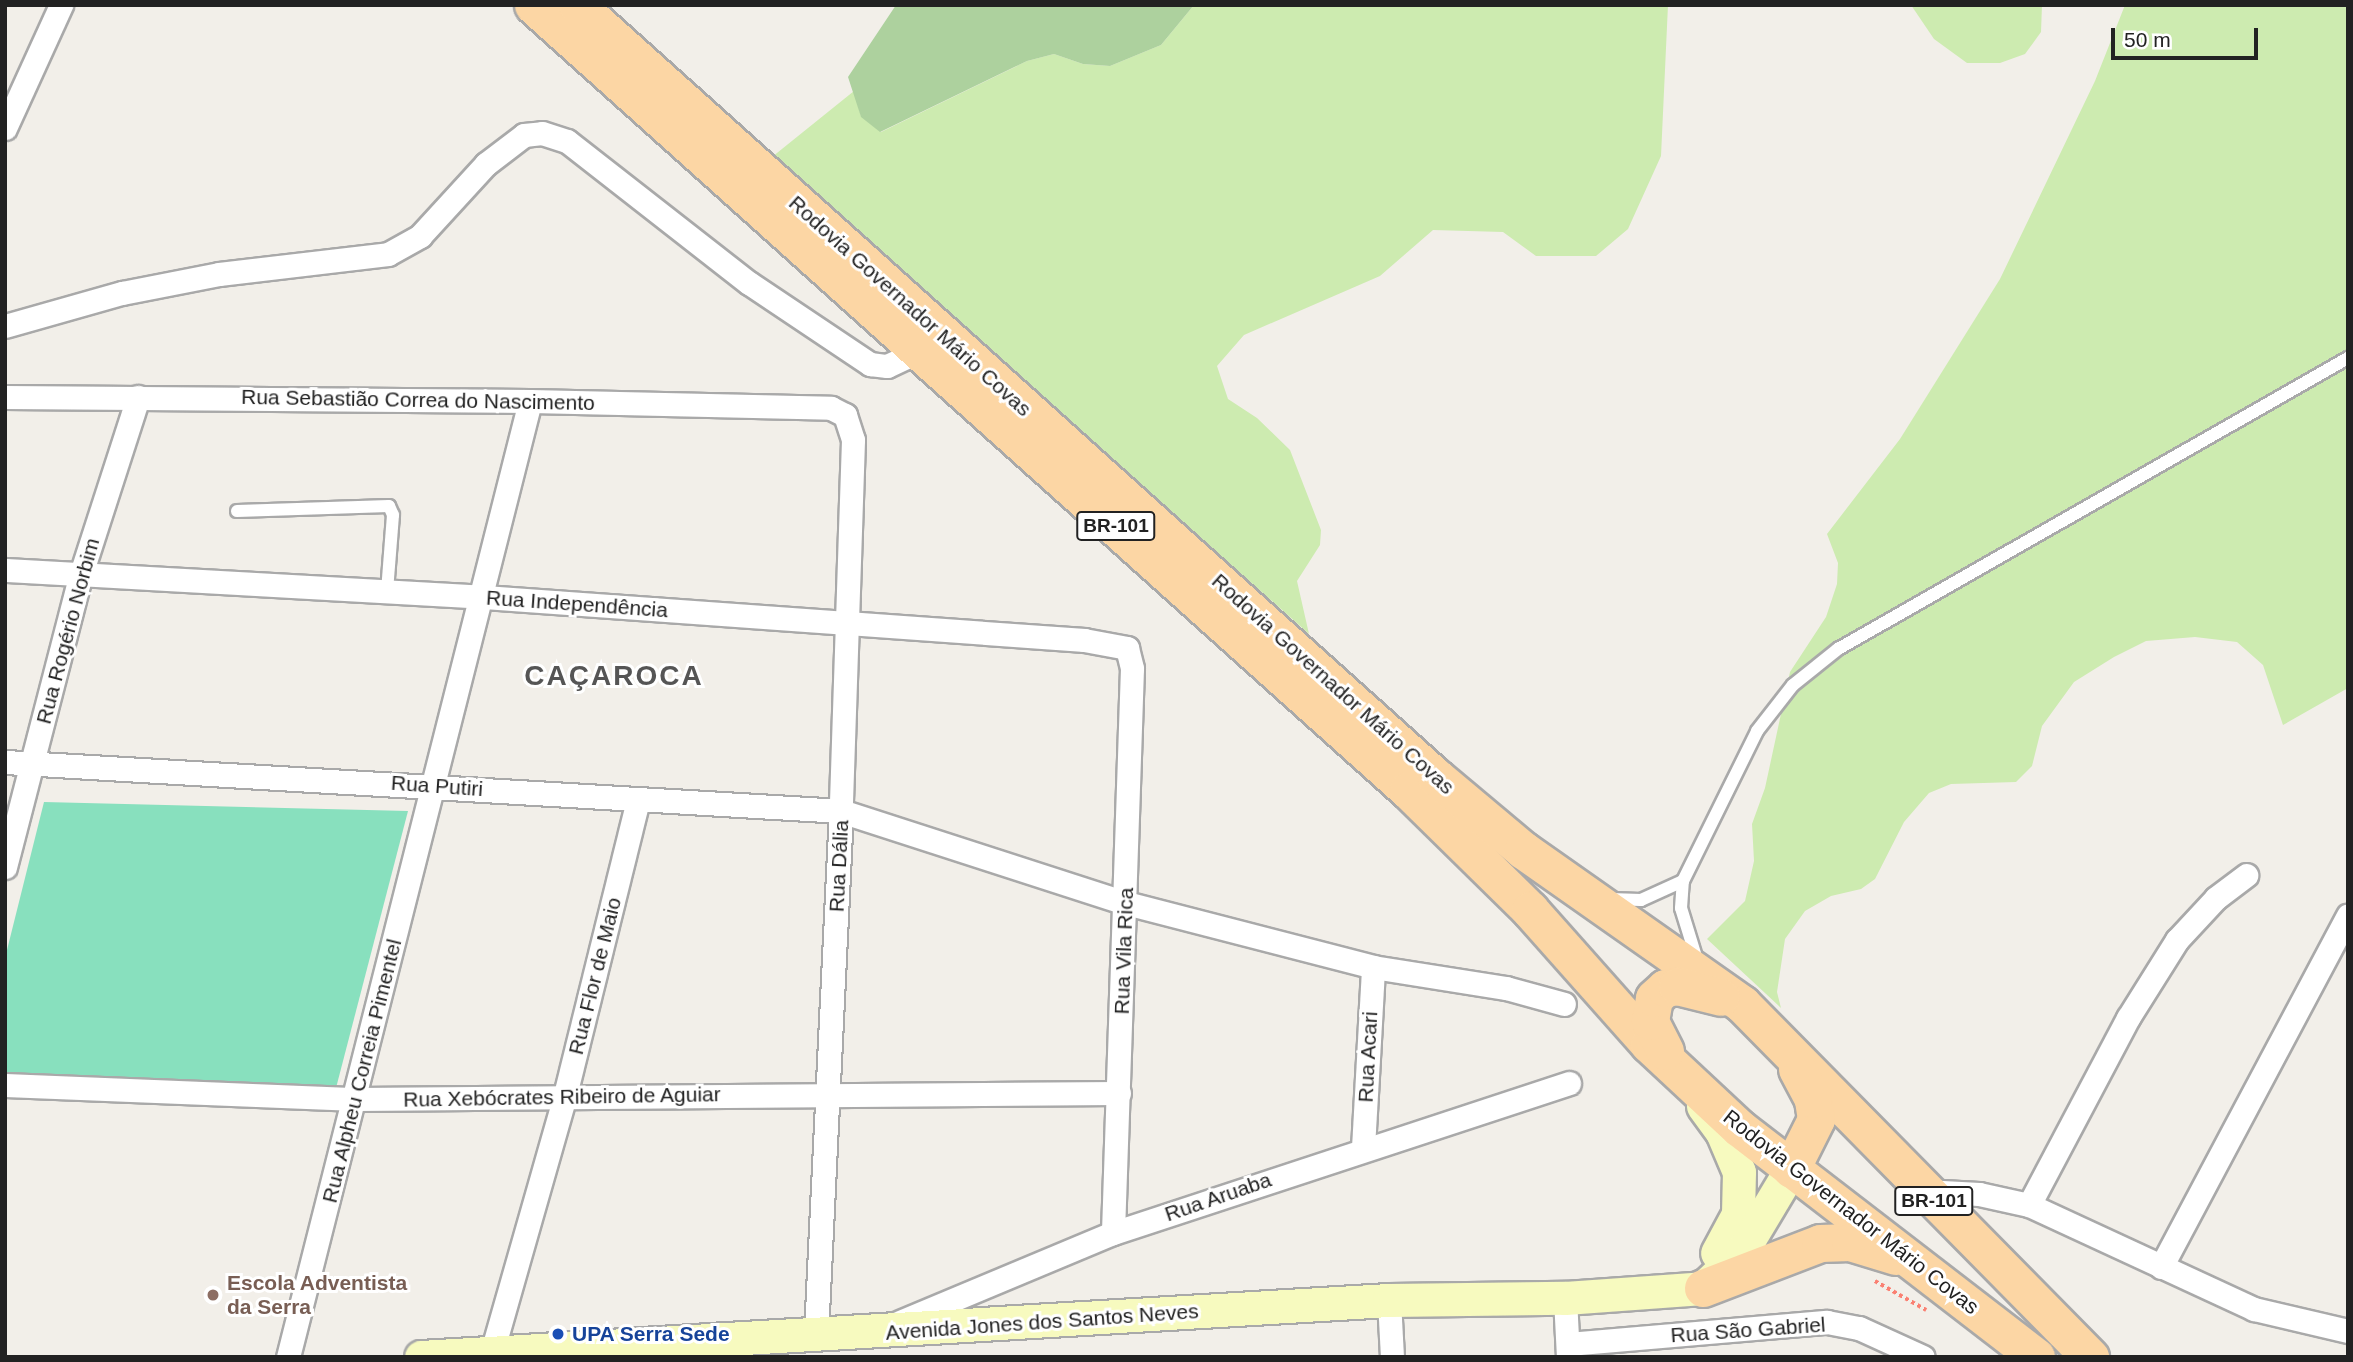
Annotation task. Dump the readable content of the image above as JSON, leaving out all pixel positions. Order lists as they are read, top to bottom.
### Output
{
  "streets": {
    "main road": ["Rodovia Governador Mário Covas", "BR-101"],
    "street": [
      "Rua Sebastião Correa do Nascimento",
      "Rua Independência",
      "Rua Rogério Norbim",
      "Rua Putiri",
      "Rua Dália",
      "Rua Vila Rica",
      "Rua Flor de Maio",
      "Rua Acari",
      "Rua Alpheu Correia Pimentel",
      "Rua Xebócrates Ribeiro de Aguiar",
      "Rua Aruaba",
      "Avenida Jones dos Santos Neves",
      "Rua São Gabriel"
    ]
  },
  "crossings": [
    ["Rodovia Governador Mário Covas", "Avenida Jones dos Santos Neves"],
    ["Rua Sebastião Correa do Nascimento", "Rua Rogério Norbim"],
    ["Rua Sebastião Correa do Nascimento", "Rua Dália"],
    ["Rua Sebastião Correa do Nascimento", "Rua Alpheu Correia Pimentel"],
    ["Rua Independência", "Rua Rogério Norbim"],
    ["Rua Independência", "Rua Dália"],
    ["Rua Independência", "Rua Vila Rica"],
    ["Rua Independência", "Rua Alpheu Correia Pimentel"],
    ["Rua Rogério Norbim", "Rua Putiri"],
    ["Rua Putiri", "Rua Dália"],
    ["Rua Putiri", "Rua Vila Rica"],
    ["Rua Putiri", "Rua Flor de Maio"],
    ["Rua Putiri", "Rua Acari"],
    ["Rua Putiri", "Rua Alpheu Correia Pimentel"],
    ["Rua Dália", "Rua Xebócrates Ribeiro de Aguiar"],
    ["Rua Dália", "Avenida Jones dos Santos Neves"],
    ["Rua Vila Rica", "Rua Xebócrates Ribeiro de Aguiar"],
    ["Rua Vila Rica", "Rua Aruaba"],
    ["Rua Flor de Maio", "Rua Xebócrates Ribeiro de Aguiar"],
    ["Rua Flor de Maio", "Avenida Jones dos Santos Neves"],
    ["Rua Acari", "Rua Aruaba"],
    ["Rua Alpheu Correia Pimentel", "Rua Xebócrates Ribeiro de Aguiar"],
    ["Rua Aruaba", "Avenida Jones dos Santos Neves"]
  ],
  "districts": ["CAÇAROCA"],
  "places": ["Escola Adventista da Serra", "UPA Serra Sede"],
  "scale_bar": "50 m"
}
